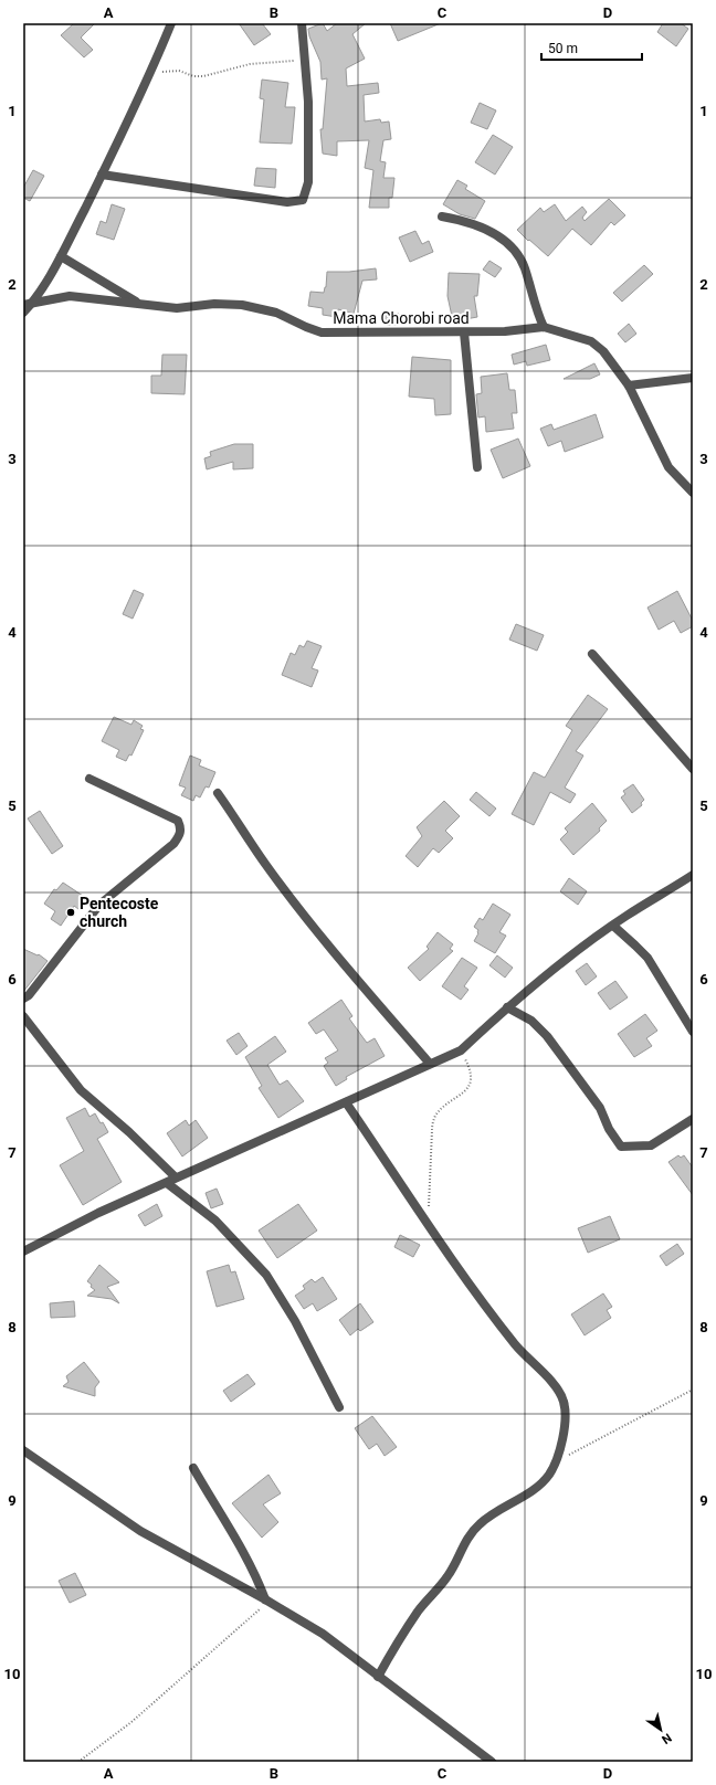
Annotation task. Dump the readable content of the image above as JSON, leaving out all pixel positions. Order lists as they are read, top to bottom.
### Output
{
  "streets": {
    "street": ["Mama Chorobi road"]
  },
  "places": ["Pentecoste church"],
  "scale_bar": "50 m",
  "north": "bottom right",
  "grid": {
    "columns": [
      "A",
      "B",
      "C",
      "D"
    ],
    "rows": [
      "1",
      "2",
      "3",
      "4",
      "5",
      "6",
      "7",
      "8",
      "9",
      "10"
    ]
  }
}
